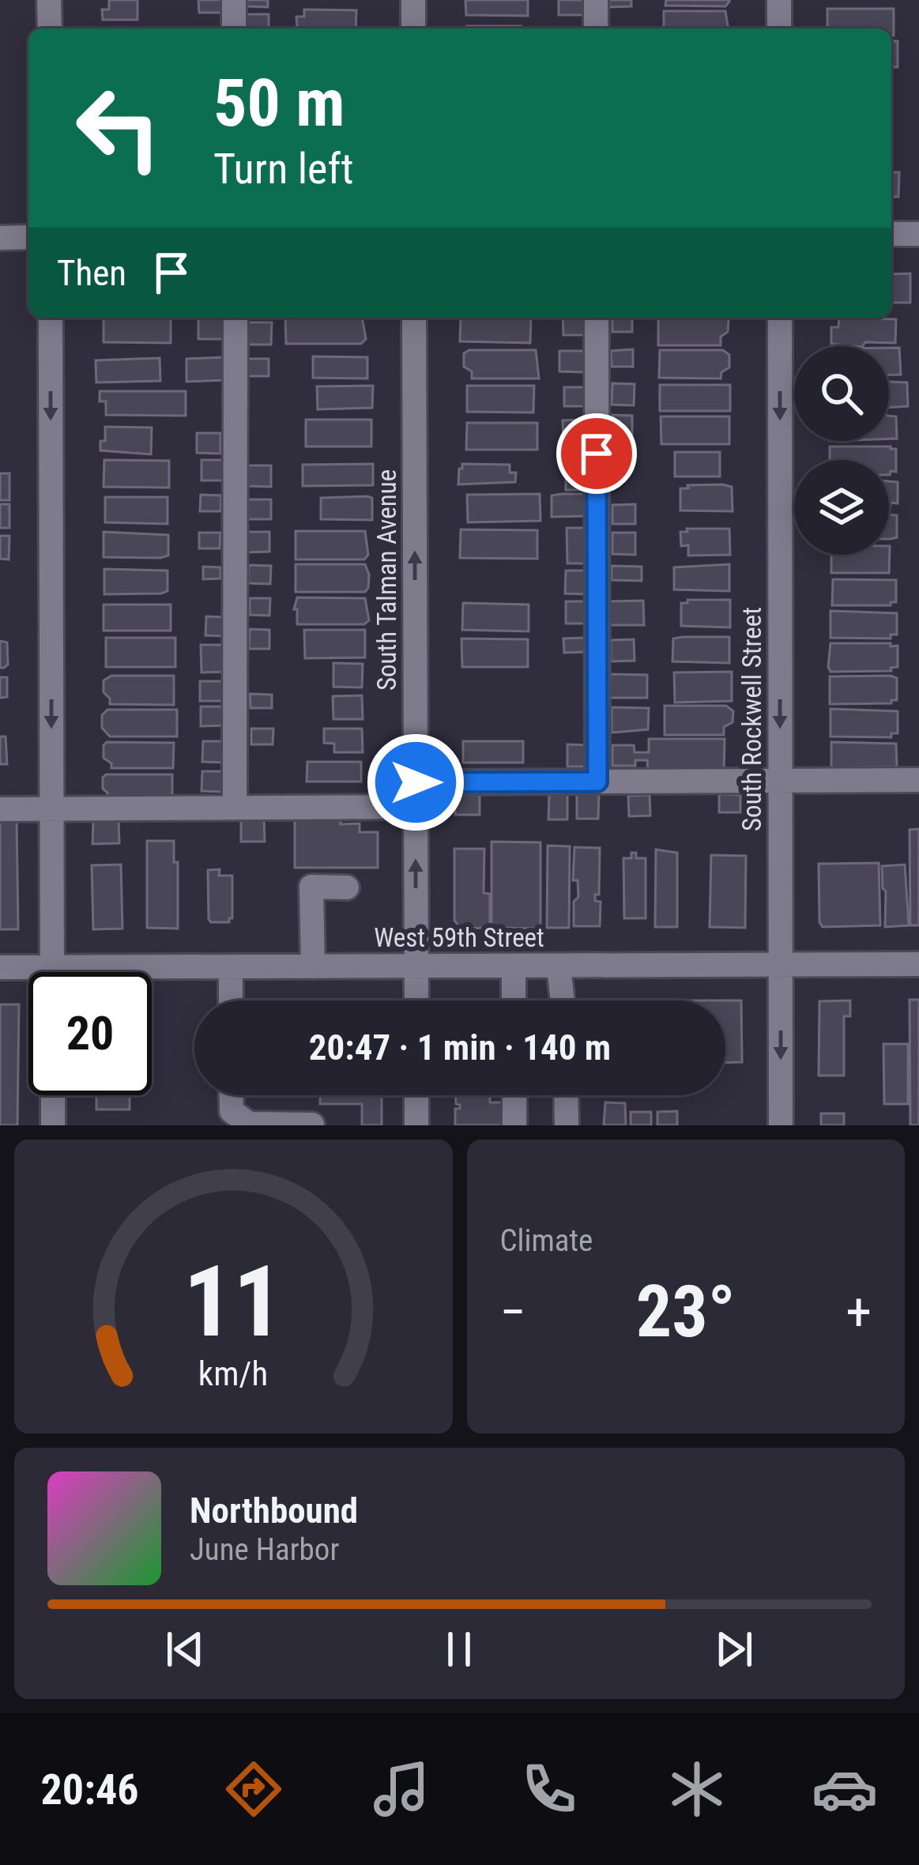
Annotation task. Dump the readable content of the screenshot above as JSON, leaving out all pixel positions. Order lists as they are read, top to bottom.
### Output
{
  "streets": {
    "street": ["South Talman Avenue", "South Rockwell Street", "West 59th Street"]
  },
  "crossings": [
    ["South Talman Avenue", "West 59th Street"],
    ["South Rockwell Street", "West 59th Street"]
  ],
  "page": {
    "turn": ["50 m", "Turn left"],
    "then": "Then",
    "limit": "20",
    "trip": "20:47 · 1 min · 140 m",
    "tile": "Climate",
    "heat": ["−", "23°", "+"],
    "song": ["Northbound", "June Harbor"],
    "tabs": "20:46",
    "gauge": ["11", "km/h"]
  }
}
